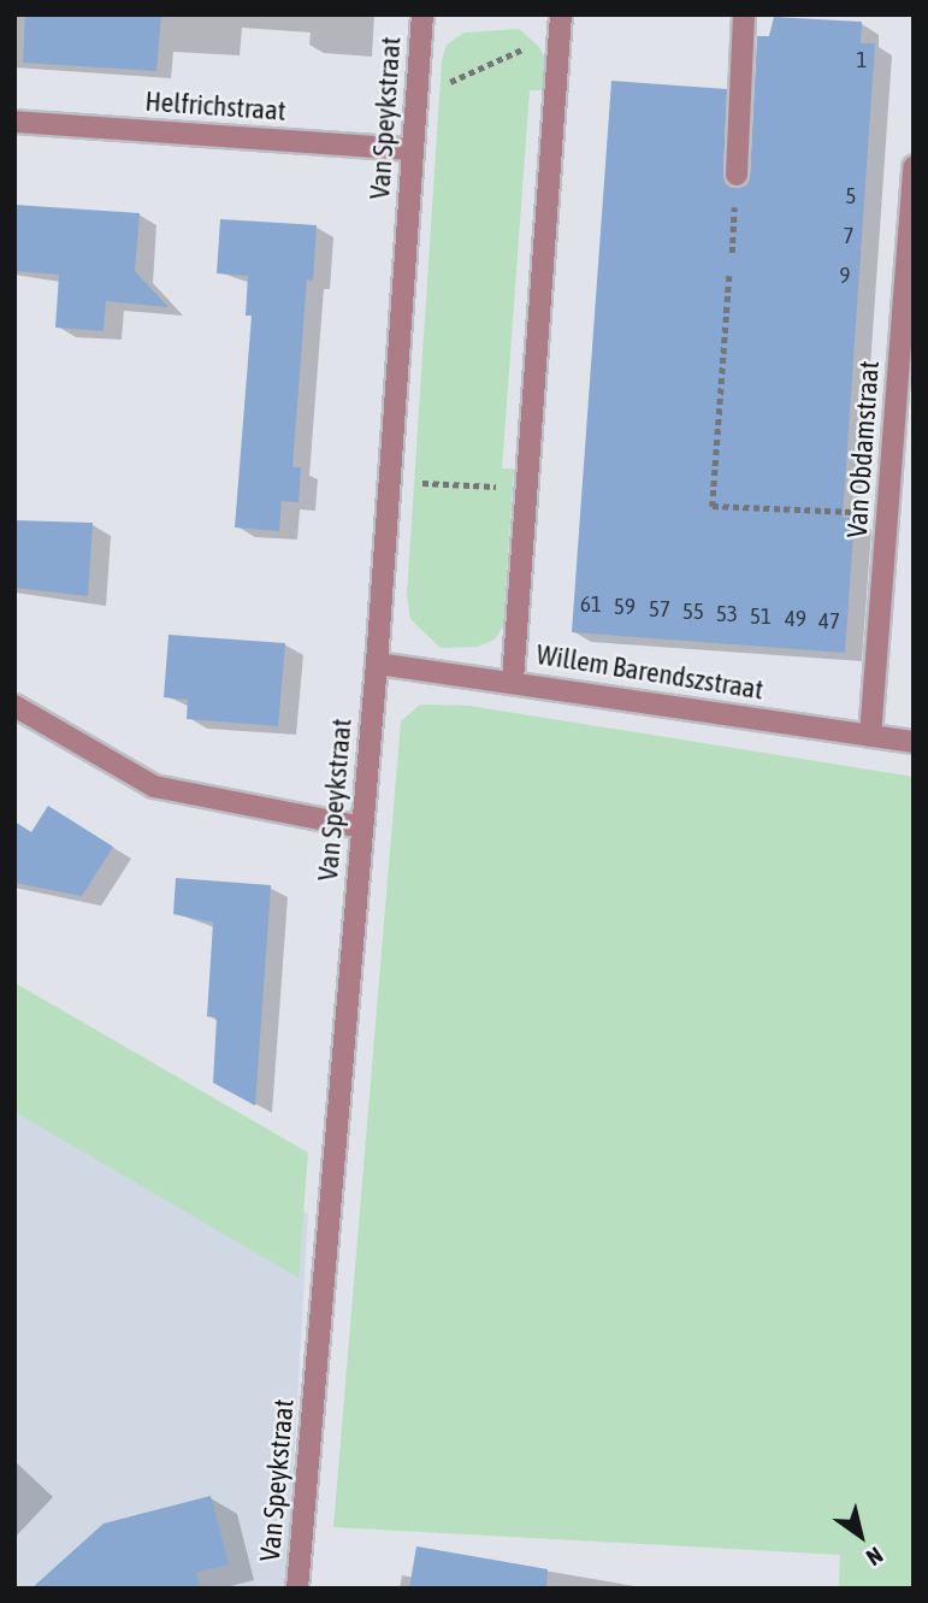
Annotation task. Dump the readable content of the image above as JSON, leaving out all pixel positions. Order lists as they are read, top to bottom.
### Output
{
  "streets": {
    "street": [
      "Helfrichstraat",
      "Van Speykstraat",
      "Van Obdamstraat",
      "Willem Barendszstraat"
    ]
  },
  "crossings": [
    ["Helfrichstraat", "Van Speykstraat"],
    ["Van Speykstraat", "Willem Barendszstraat"],
    ["Van Obdamstraat", "Willem Barendszstraat"]
  ],
  "house_numbers": [
    "1",
    "5",
    "7",
    "9",
    "61",
    "59",
    "57",
    "55",
    "53",
    "51",
    "49",
    "47"
  ],
  "north": "bottom right"
}
